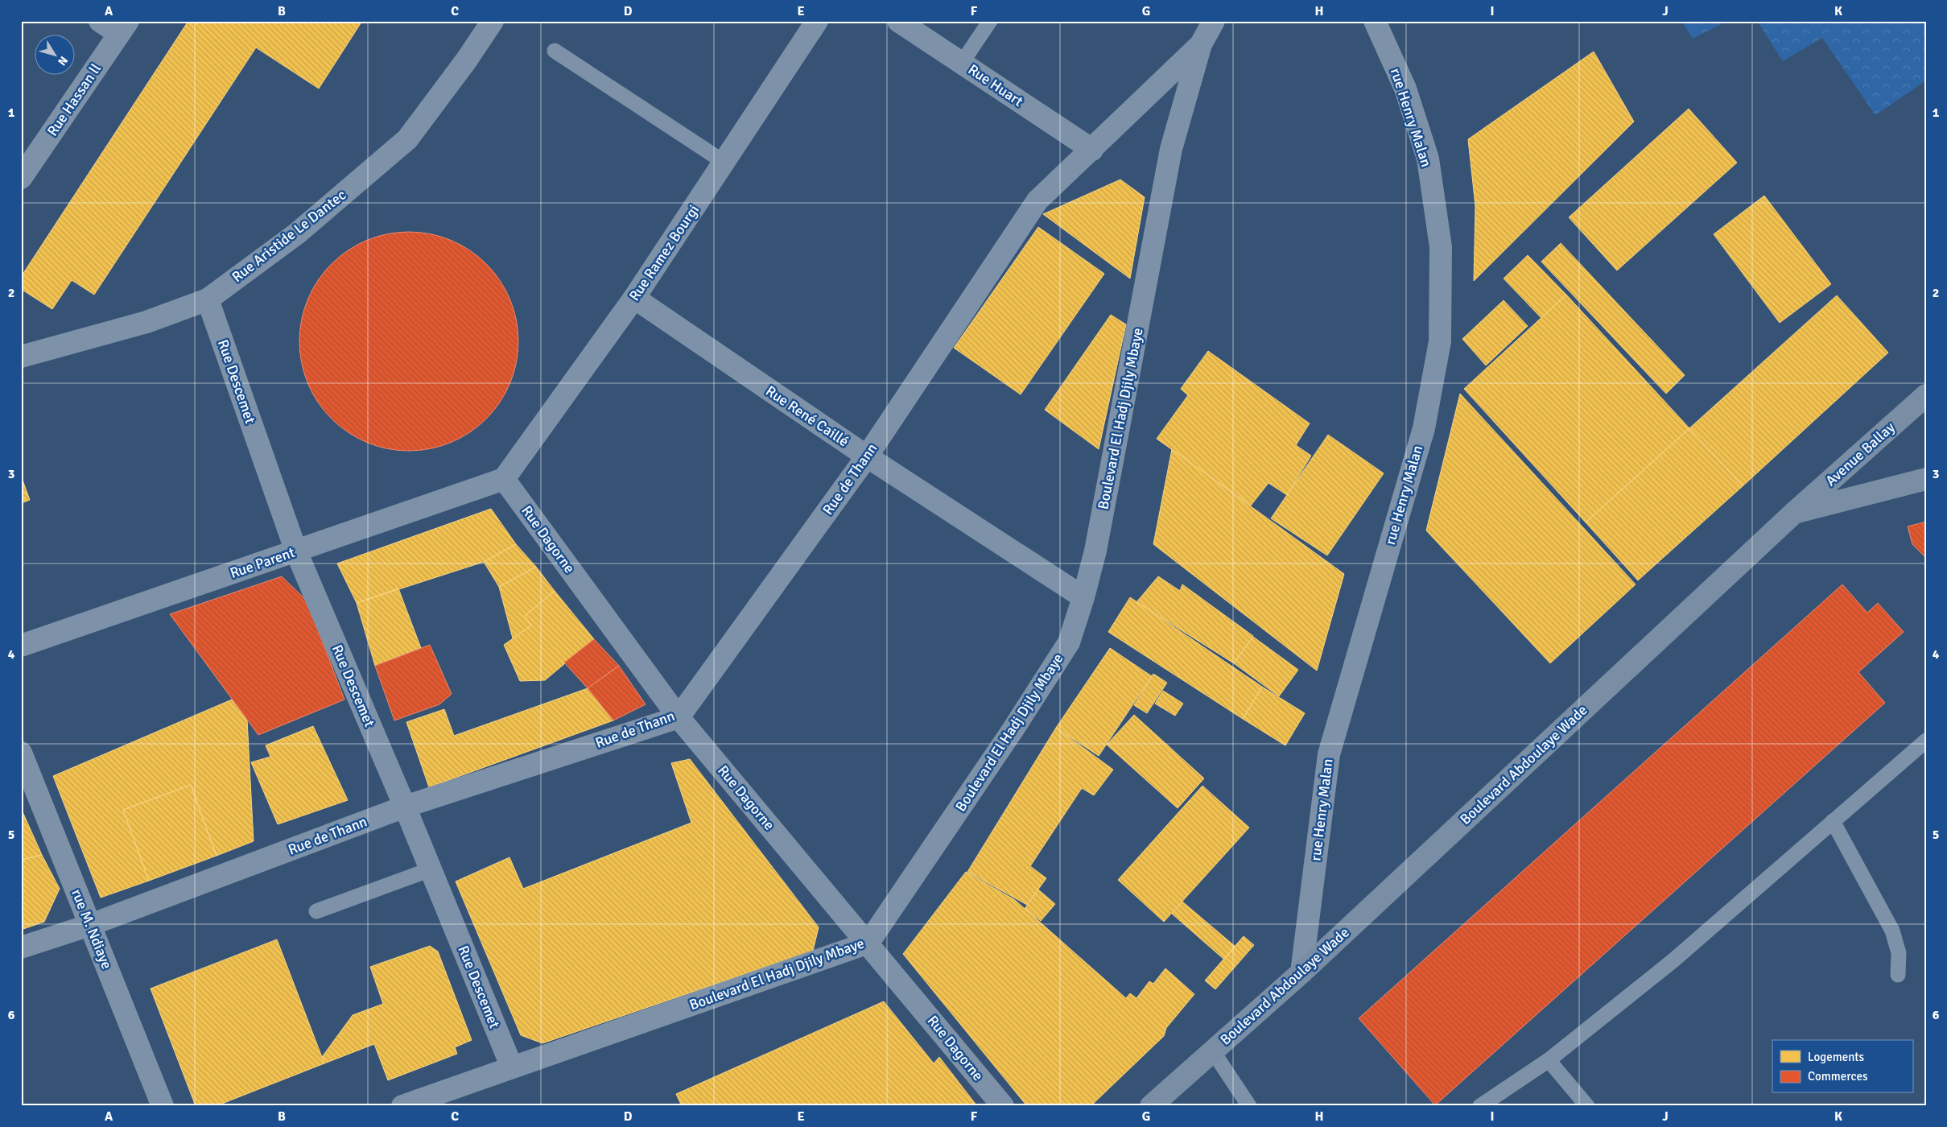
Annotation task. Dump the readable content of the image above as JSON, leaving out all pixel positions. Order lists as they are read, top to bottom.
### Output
{
  "streets": {
    "street": [
      "Rue Huart",
      "Rue Hassan ll",
      "rue Henry Malan",
      "Rue Aristide Le Dantec",
      "Rue Ramez Bourgi",
      "Rue Descemet",
      "Rue René Caillé",
      "Boulevard El Hadj Djily Mbaye",
      "Avenue Ballay",
      "Rue de Thann",
      "Rue Dagorne",
      "Rue Parent",
      "Boulevard Abdoulaye Wade",
      "rue M. Ndiaye"
    ]
  },
  "crossings": [
    ["Rue Huart", "Rue de Thann"],
    ["rue Henry Malan", "Boulevard Abdoulaye Wade"],
    ["Rue Aristide Le Dantec", "Rue Descemet"],
    ["Rue Ramez Bourgi", "Rue René Caillé"],
    ["Rue Ramez Bourgi", "Rue Dagorne"],
    ["Rue Ramez Bourgi", "Rue Parent"],
    ["Rue Descemet", "Boulevard El Hadj Djily Mbaye"],
    ["Rue Descemet", "Rue de Thann"],
    ["Rue Descemet", "Rue Parent"],
    ["Rue René Caillé", "Boulevard El Hadj Djily Mbaye"],
    ["Rue René Caillé", "Rue de Thann"],
    ["Boulevard El Hadj Djily Mbaye", "Rue de Thann"],
    ["Boulevard El Hadj Djily Mbaye", "Rue Dagorne"],
    ["Avenue Ballay", "Boulevard Abdoulaye Wade"],
    ["Rue de Thann", "Rue Dagorne"],
    ["Rue de Thann", "rue M. Ndiaye"],
    ["Rue Dagorne", "Rue Parent"]
  ],
  "legend": ["Logements", "Commerces"],
  "north": "bottom right",
  "grid": {
    "columns": [
      "A",
      "B",
      "C",
      "D",
      "E",
      "F",
      "G",
      "H",
      "I",
      "J",
      "K"
    ],
    "rows": [
      "1",
      "2",
      "3",
      "4",
      "5",
      "6"
    ]
  }
}
